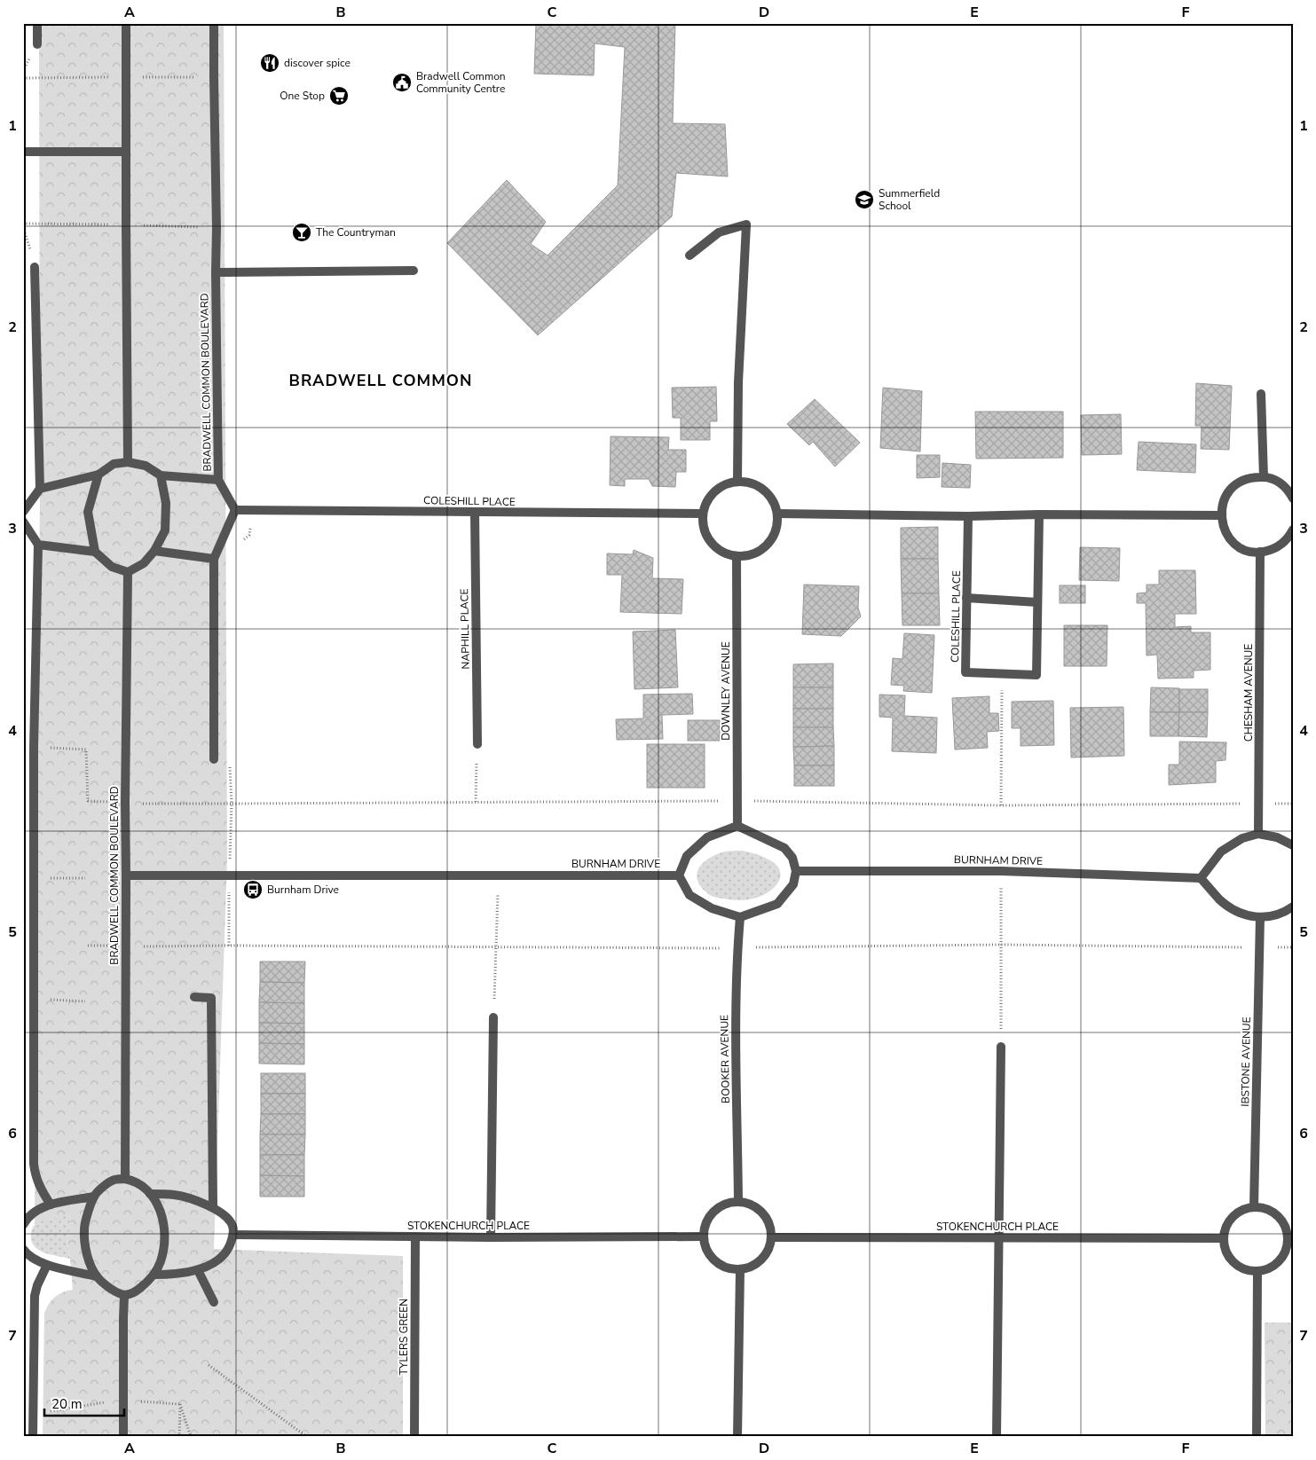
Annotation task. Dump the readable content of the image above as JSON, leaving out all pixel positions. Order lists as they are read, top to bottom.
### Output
{
  "streets": {
    "street": [
      "BRADWELL COMMON BOULEVARD",
      "COLESHILL PLACE",
      "NAPHILL PLACE",
      "DOWNLEY AVENUE",
      "CHESHAM AVENUE",
      "BURNHAM DRIVE",
      "BOOKER AVENUE",
      "IBSTONE AVENUE",
      "STOKENCHURCH PLACE",
      "TYLERS GREEN"
    ]
  },
  "crossings": [
    ["BRADWELL COMMON BOULEVARD", "COLESHILL PLACE"],
    ["BRADWELL COMMON BOULEVARD", "BURNHAM DRIVE"],
    ["COLESHILL PLACE", "NAPHILL PLACE"],
    ["COLESHILL PLACE", "DOWNLEY AVENUE"],
    ["DOWNLEY AVENUE", "BURNHAM DRIVE"],
    ["DOWNLEY AVENUE", "BOOKER AVENUE"],
    ["BURNHAM DRIVE", "BOOKER AVENUE"],
    ["BOOKER AVENUE", "STOKENCHURCH PLACE"],
    ["IBSTONE AVENUE", "STOKENCHURCH PLACE"],
    ["STOKENCHURCH PLACE", "TYLERS GREEN"]
  ],
  "districts": ["BRADWELL COMMON"],
  "places": {
    "restaurant": ["discover spice"],
    "public building": ["Bradwell Common Community Centre"],
    "supermarket": ["One Stop"],
    "school or university": ["Summerfield School"],
    "bar": ["The Countryman"],
    "bus stop": ["Burnham Drive"]
  },
  "scale_bar": "20 m",
  "grid": {
    "columns": [
      "A",
      "B",
      "C",
      "D",
      "E",
      "F"
    ],
    "rows": [
      "1",
      "2",
      "3",
      "4",
      "5",
      "6",
      "7"
    ]
  }
}
